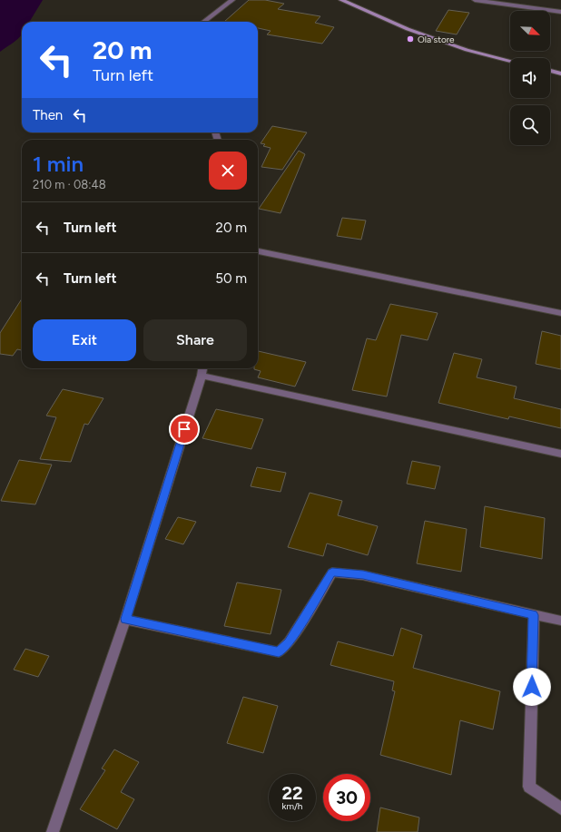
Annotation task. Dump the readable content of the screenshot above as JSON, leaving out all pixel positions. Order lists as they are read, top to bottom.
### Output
{
  "places": ["Ola store"],
  "north": "bottom right",
  "page": {
    "turn": ["20 m", "Turn left"],
    "then": "Then",
    "heading": ["1 min", "210 m · 08:48"],
    "list": [
      {
        "name": "Turn left",
        "value": "20 m"
      },
      {
        "name": "Turn left",
        "value": "50 m"
      }
    ],
    "buttons": ["Exit", "Share"],
    "speed": "22 km/h",
    "limit": "30"
  }
}
